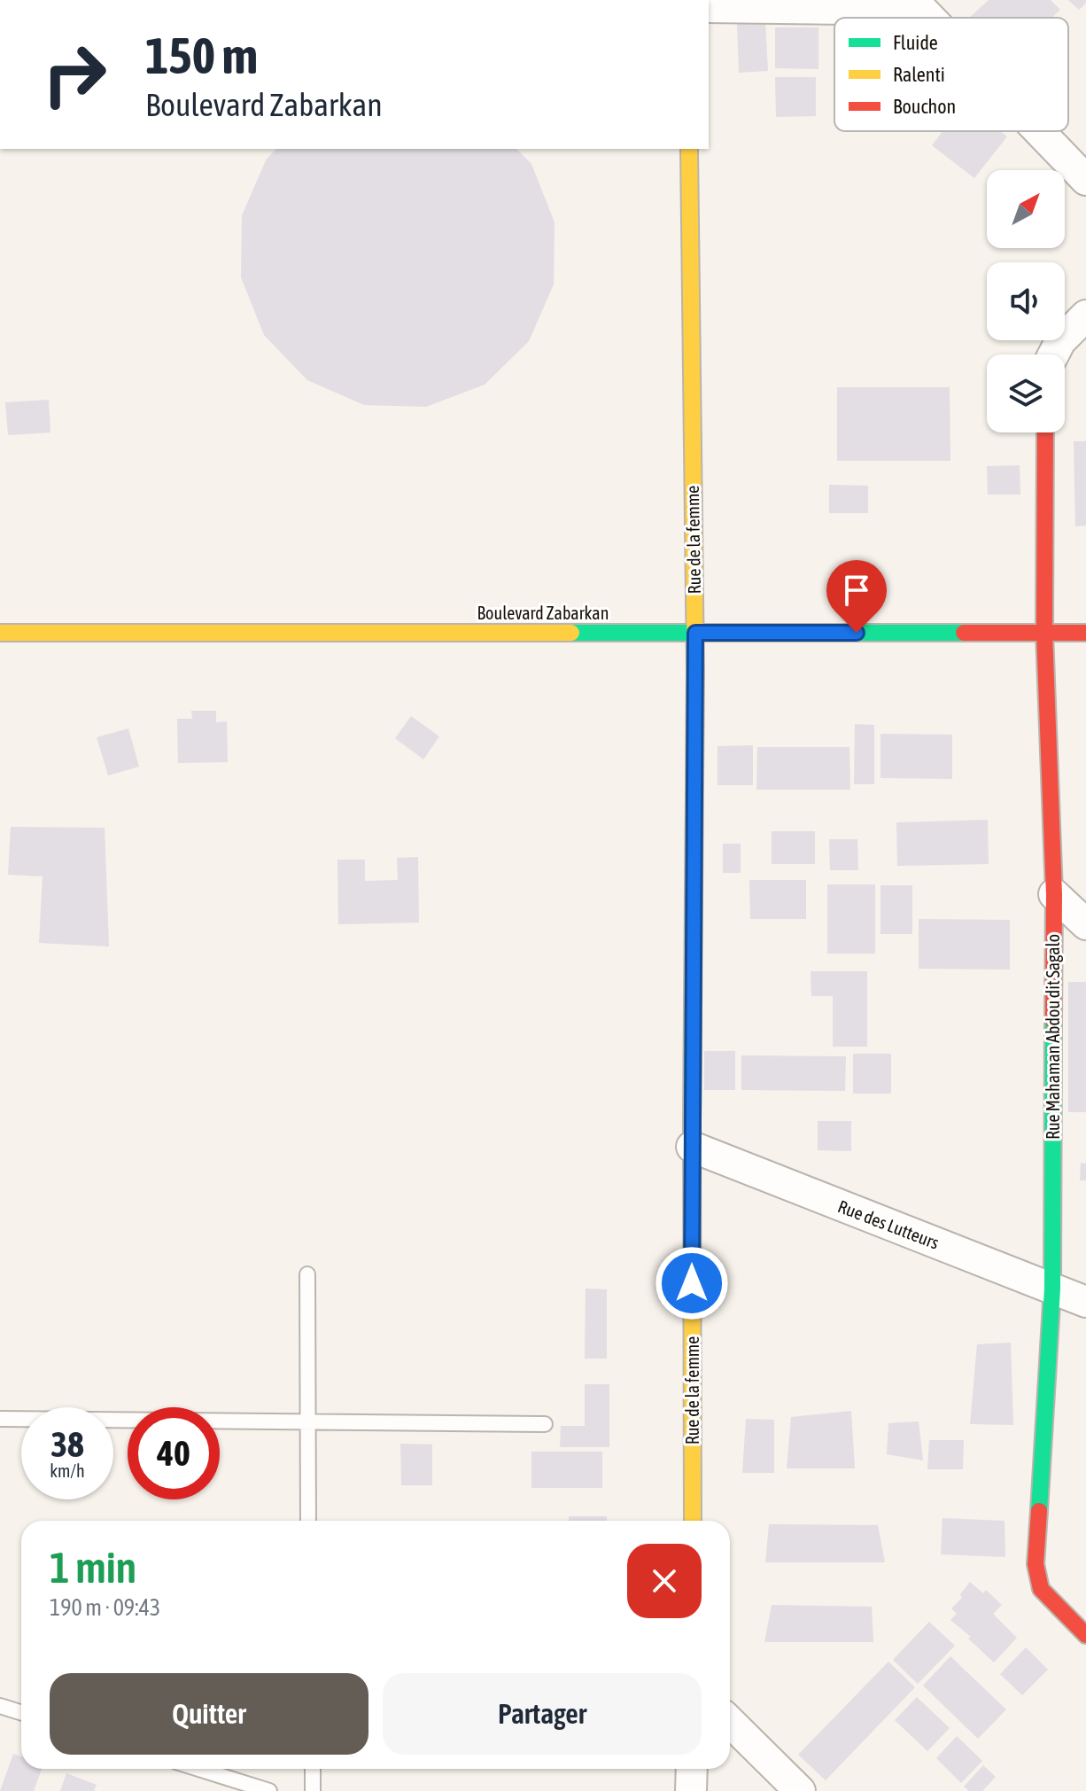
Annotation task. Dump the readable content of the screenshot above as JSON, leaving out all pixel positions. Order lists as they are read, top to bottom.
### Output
{
  "streets": {
    "street": [
      "Rue de la femme",
      "Boulevard Zabarkan",
      "Rue Mahaman Abdou dit Sagalo",
      "Rue des Lutteurs"
    ]
  },
  "crossings": [
    ["Rue de la femme", "Boulevard Zabarkan"],
    ["Rue de la femme", "Rue des Lutteurs"],
    ["Boulevard Zabarkan", "Rue Mahaman Abdou dit Sagalo"],
    ["Rue Mahaman Abdou dit Sagalo", "Rue des Lutteurs"]
  ],
  "legend": ["Fluide", "Ralenti", "Bouchon"],
  "north": "top right",
  "page": {
    "turn": ["150 m", "Boulevard Zabarkan"],
    "speed": "38 km/h",
    "limit": "40",
    "heading": ["1 min", "190 m · 09:43"],
    "buttons": ["Quitter", "Partager"]
  }
}
